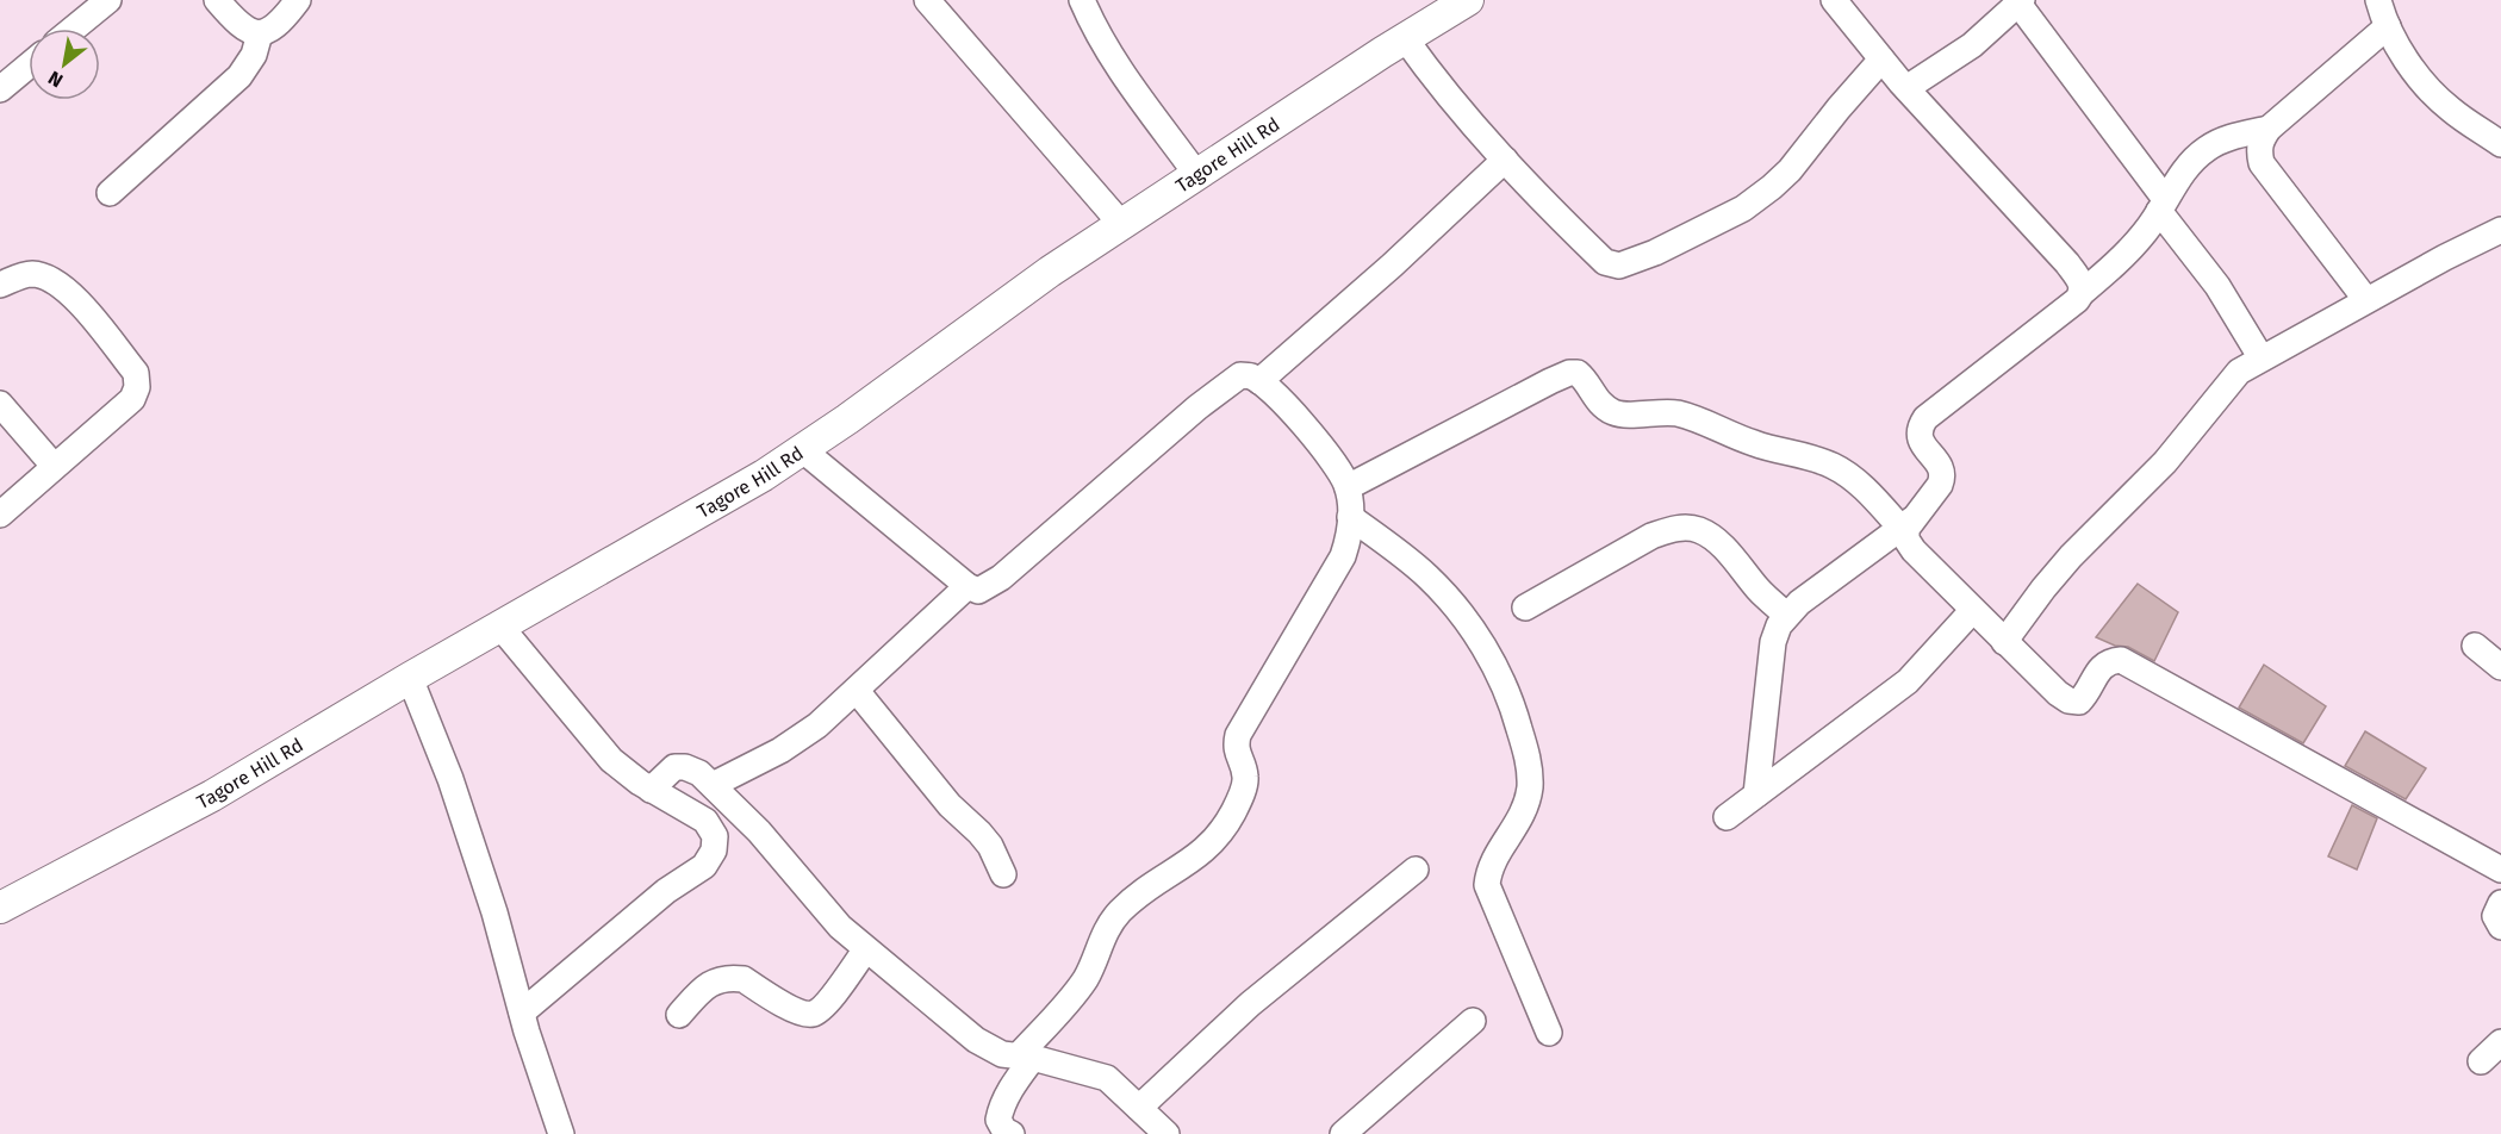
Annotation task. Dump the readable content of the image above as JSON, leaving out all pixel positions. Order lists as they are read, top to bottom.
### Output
{
  "streets": {
    "main road": ["Tagore Hill Rd"]
  },
  "north": "bottom left"
}
